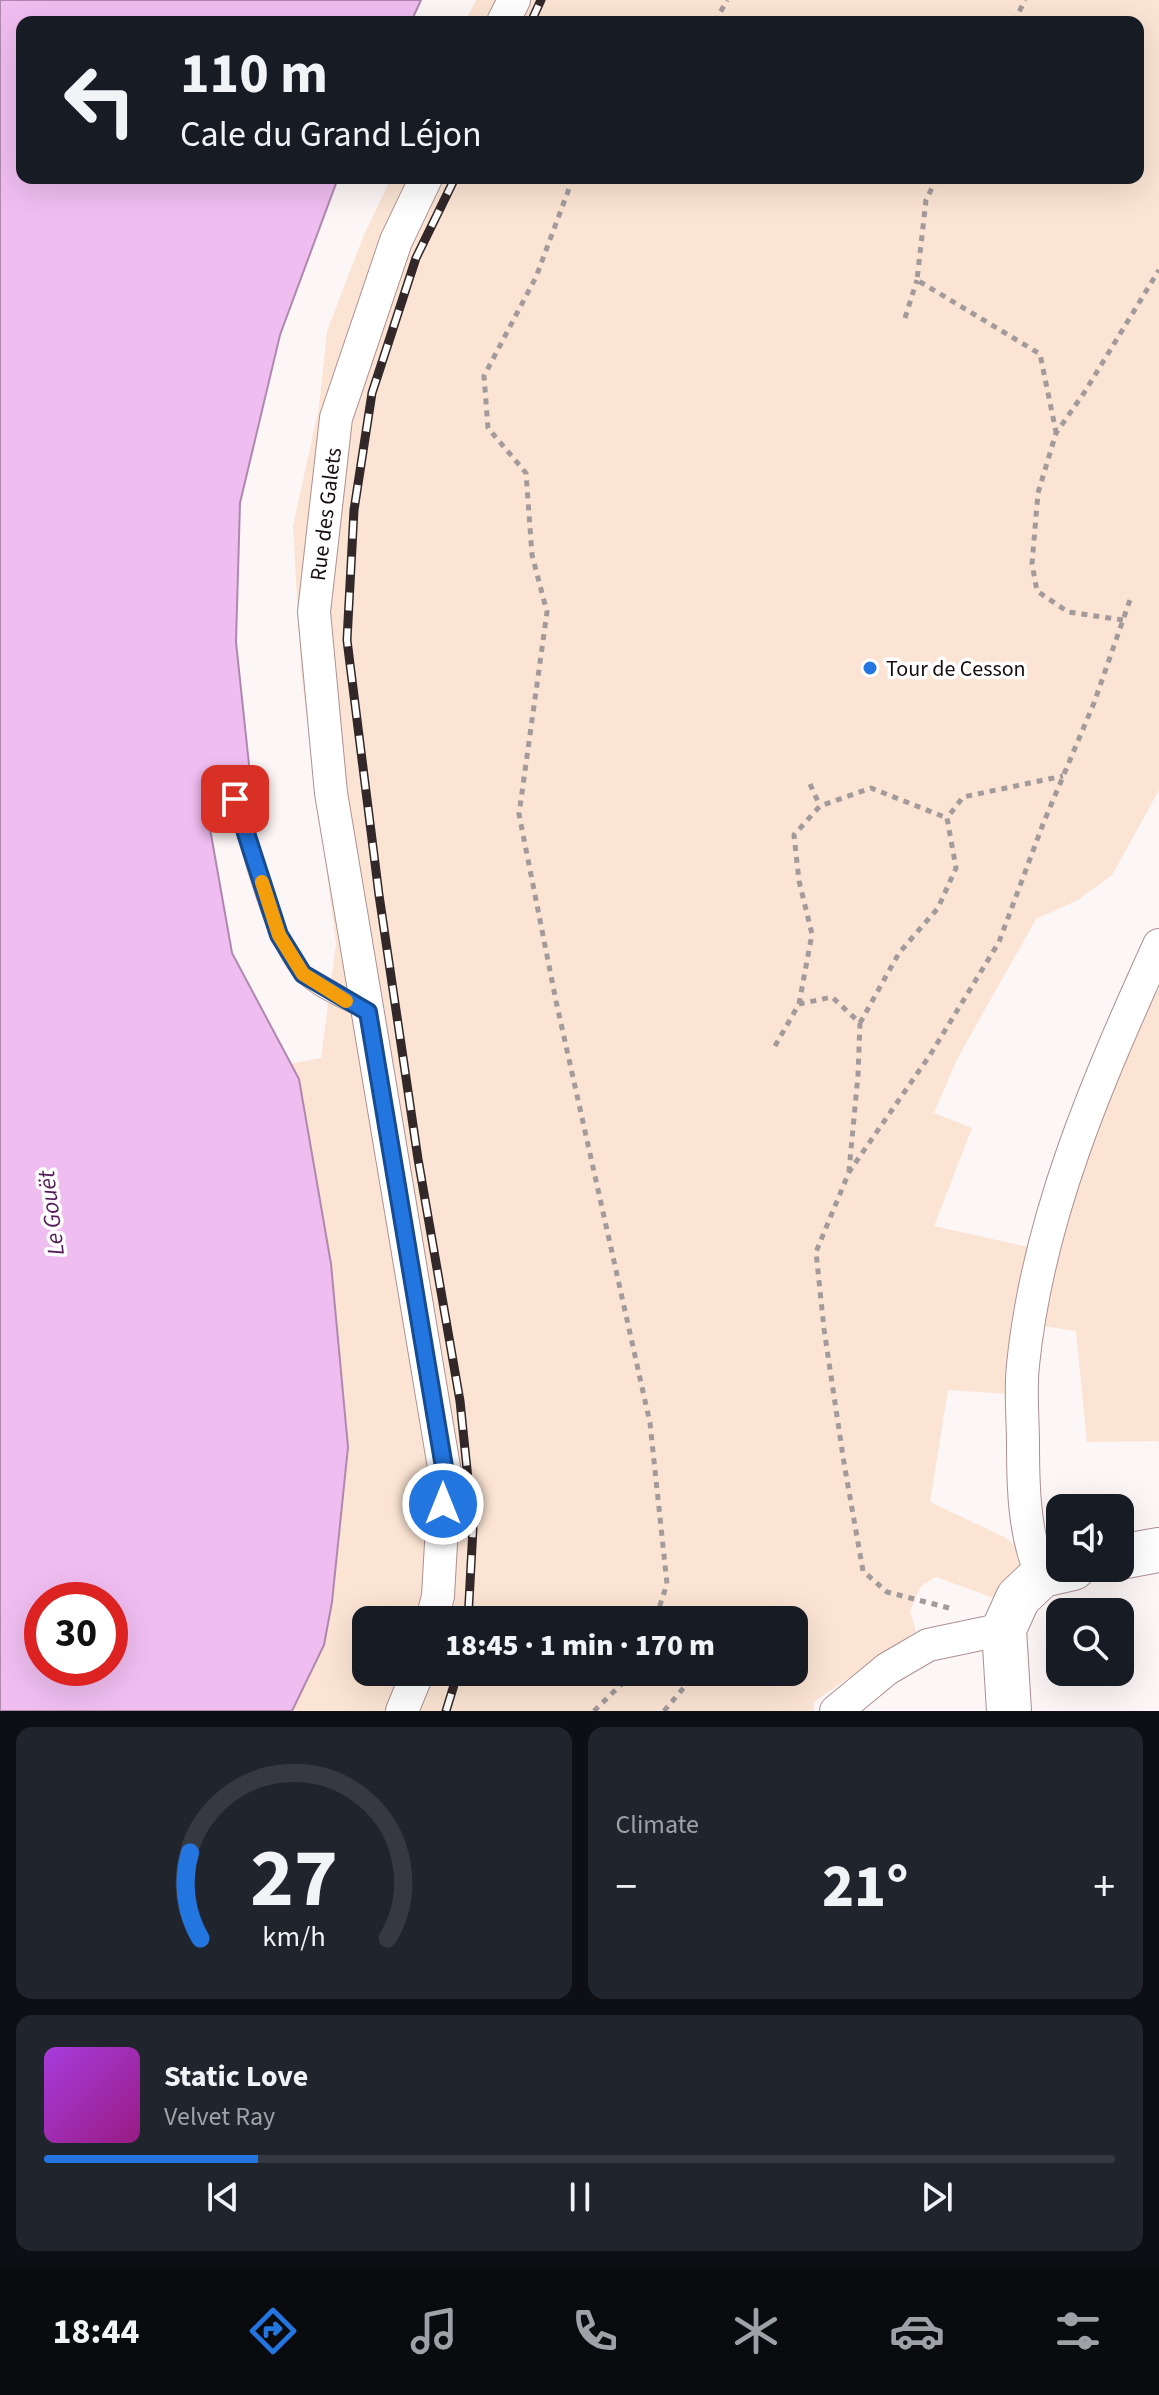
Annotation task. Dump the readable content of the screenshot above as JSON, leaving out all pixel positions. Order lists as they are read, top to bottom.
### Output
{
  "streets": {
    "street": ["Rue des Galets"]
  },
  "water": ["Le Gouët"],
  "places": ["Tour de Cesson"],
  "page": {
    "turn": ["110 m", "Cale du Grand Léjon"],
    "limit": "30",
    "trip": "18:45 · 1 min · 170 m",
    "tile": "Climate",
    "heat": ["−", "21°", "+"],
    "song": ["Static Love", "Velvet Ray"],
    "tabs": "18:44",
    "gauge": ["27", "km/h"]
  }
}
